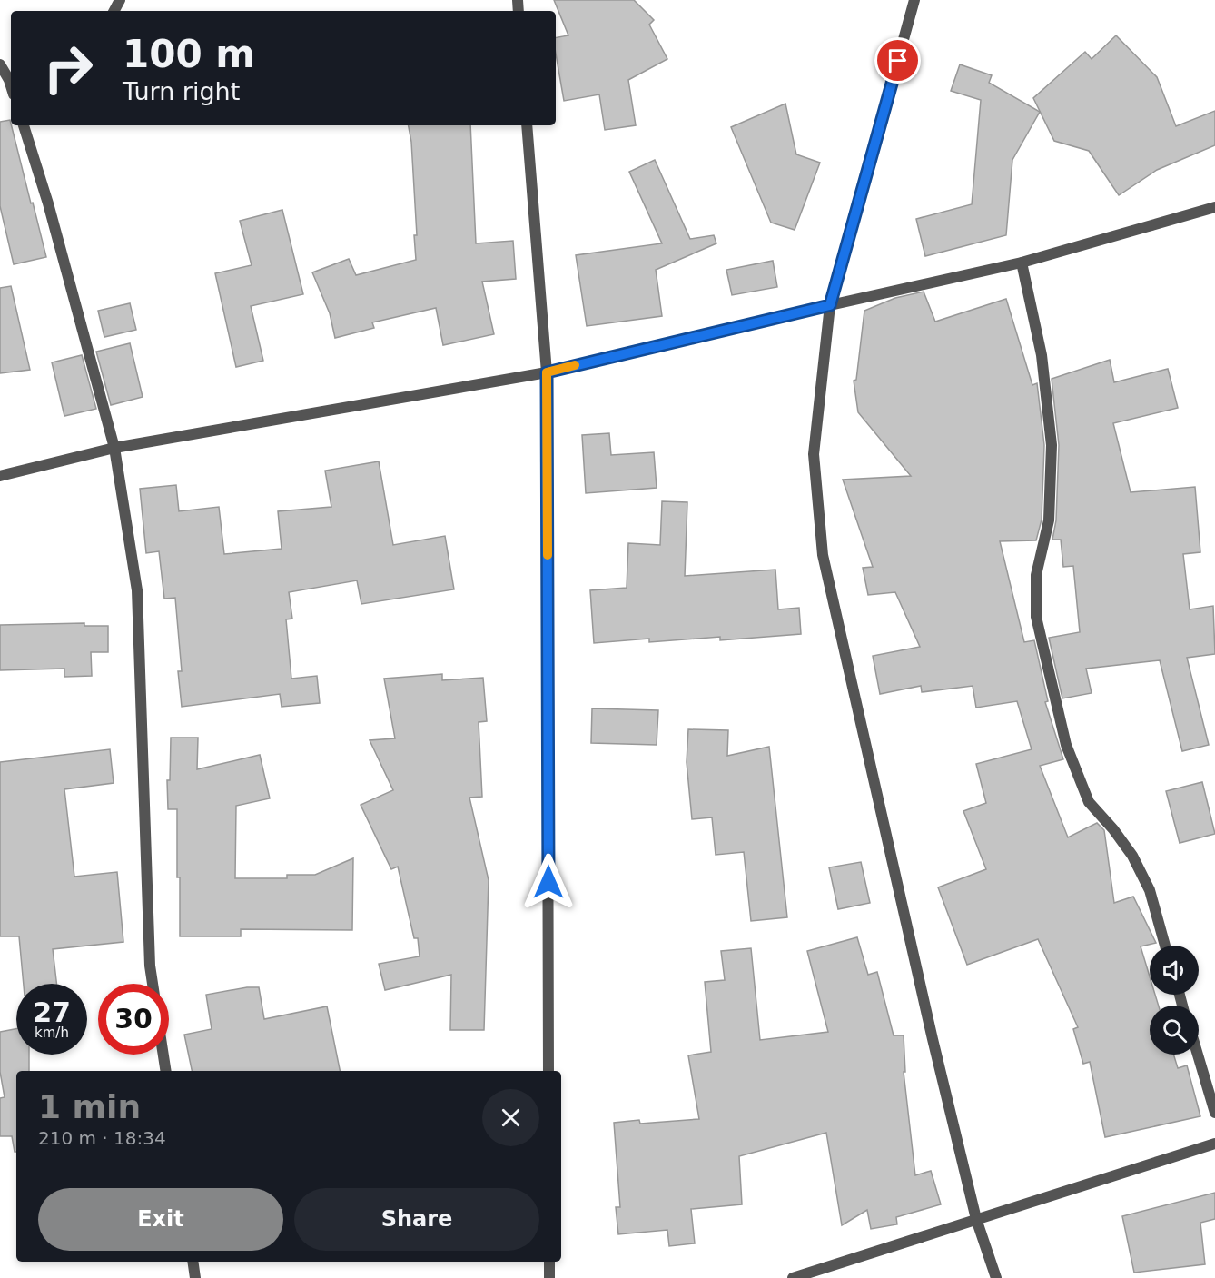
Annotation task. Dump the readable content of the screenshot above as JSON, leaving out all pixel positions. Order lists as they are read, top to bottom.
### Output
{
  "page": {
    "turn": ["100 m", "Turn right"],
    "speed": "27 km/h",
    "limit": "30",
    "heading": ["1 min", "210 m · 18:34"],
    "buttons": ["Exit", "Share"]
  }
}
